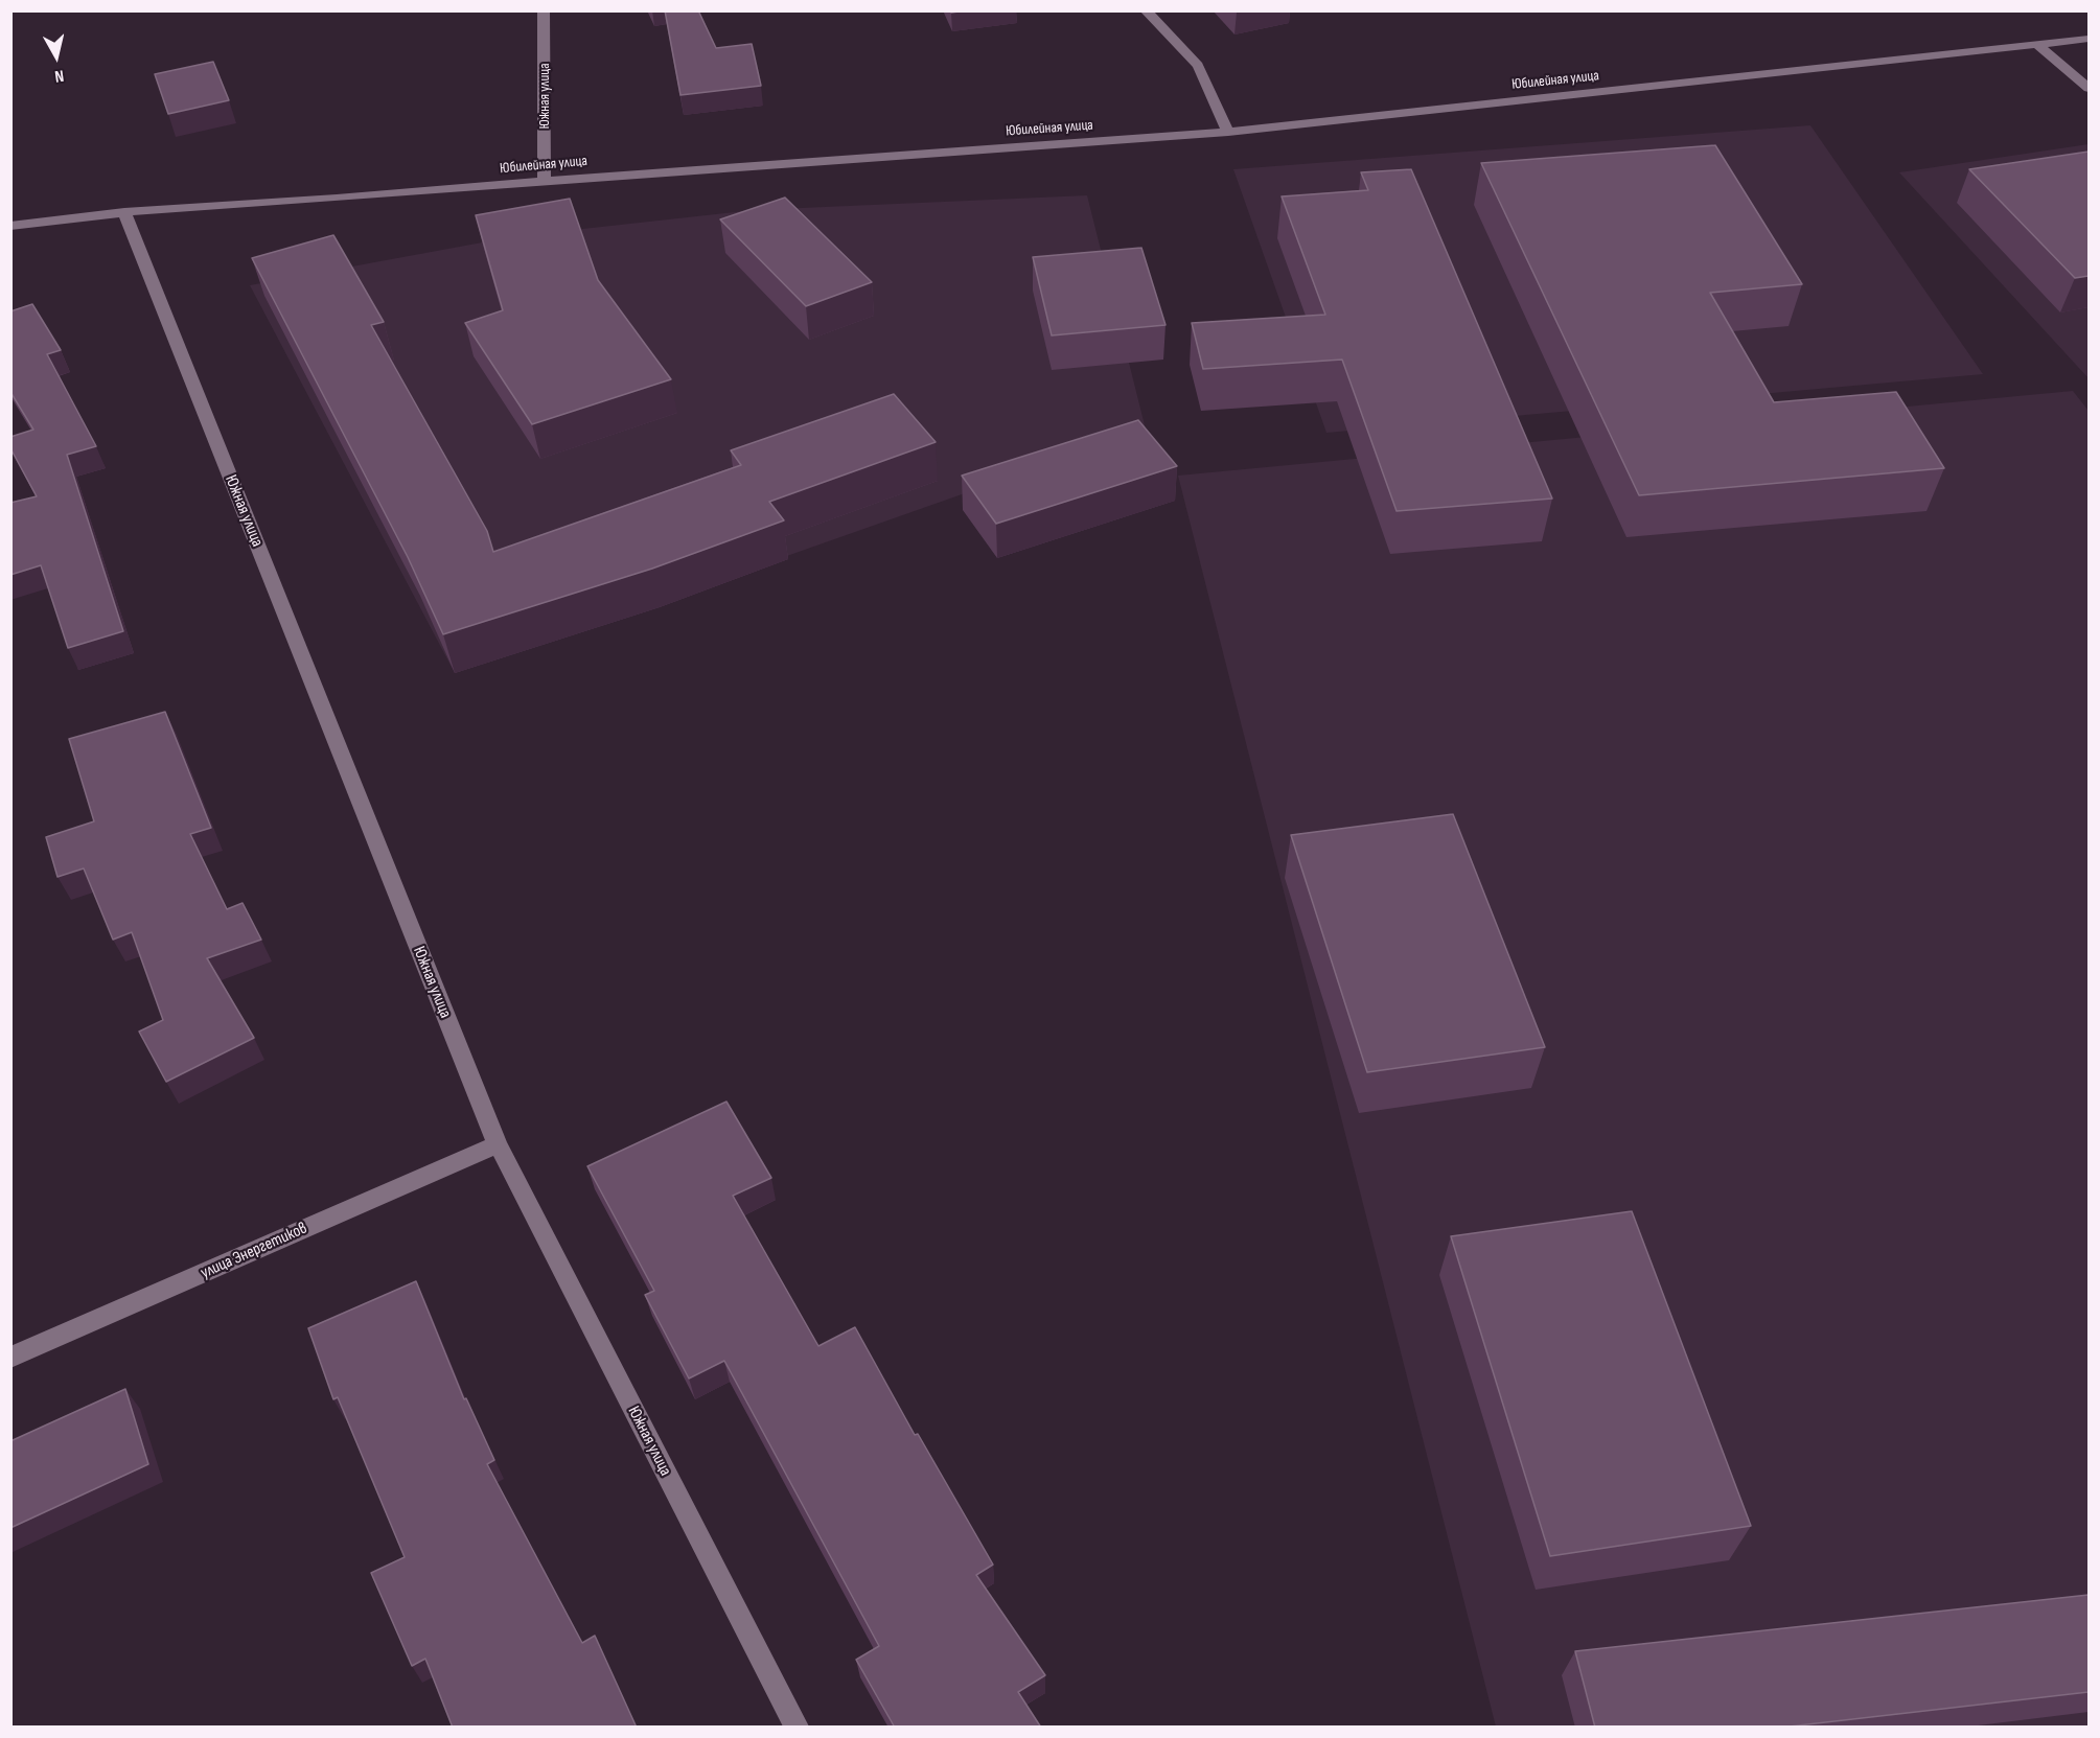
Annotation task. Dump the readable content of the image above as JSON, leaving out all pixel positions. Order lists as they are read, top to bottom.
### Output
{
  "streets": {
    "street": ["Юбилейная улица", "Южная улица", "улица Энергетиков"]
  },
  "crossings": [
    ["Юбилейная улица", "Южная улица"],
    ["Южная улица", "улица Энергетиков"]
  ],
  "north": "bottom"
}
